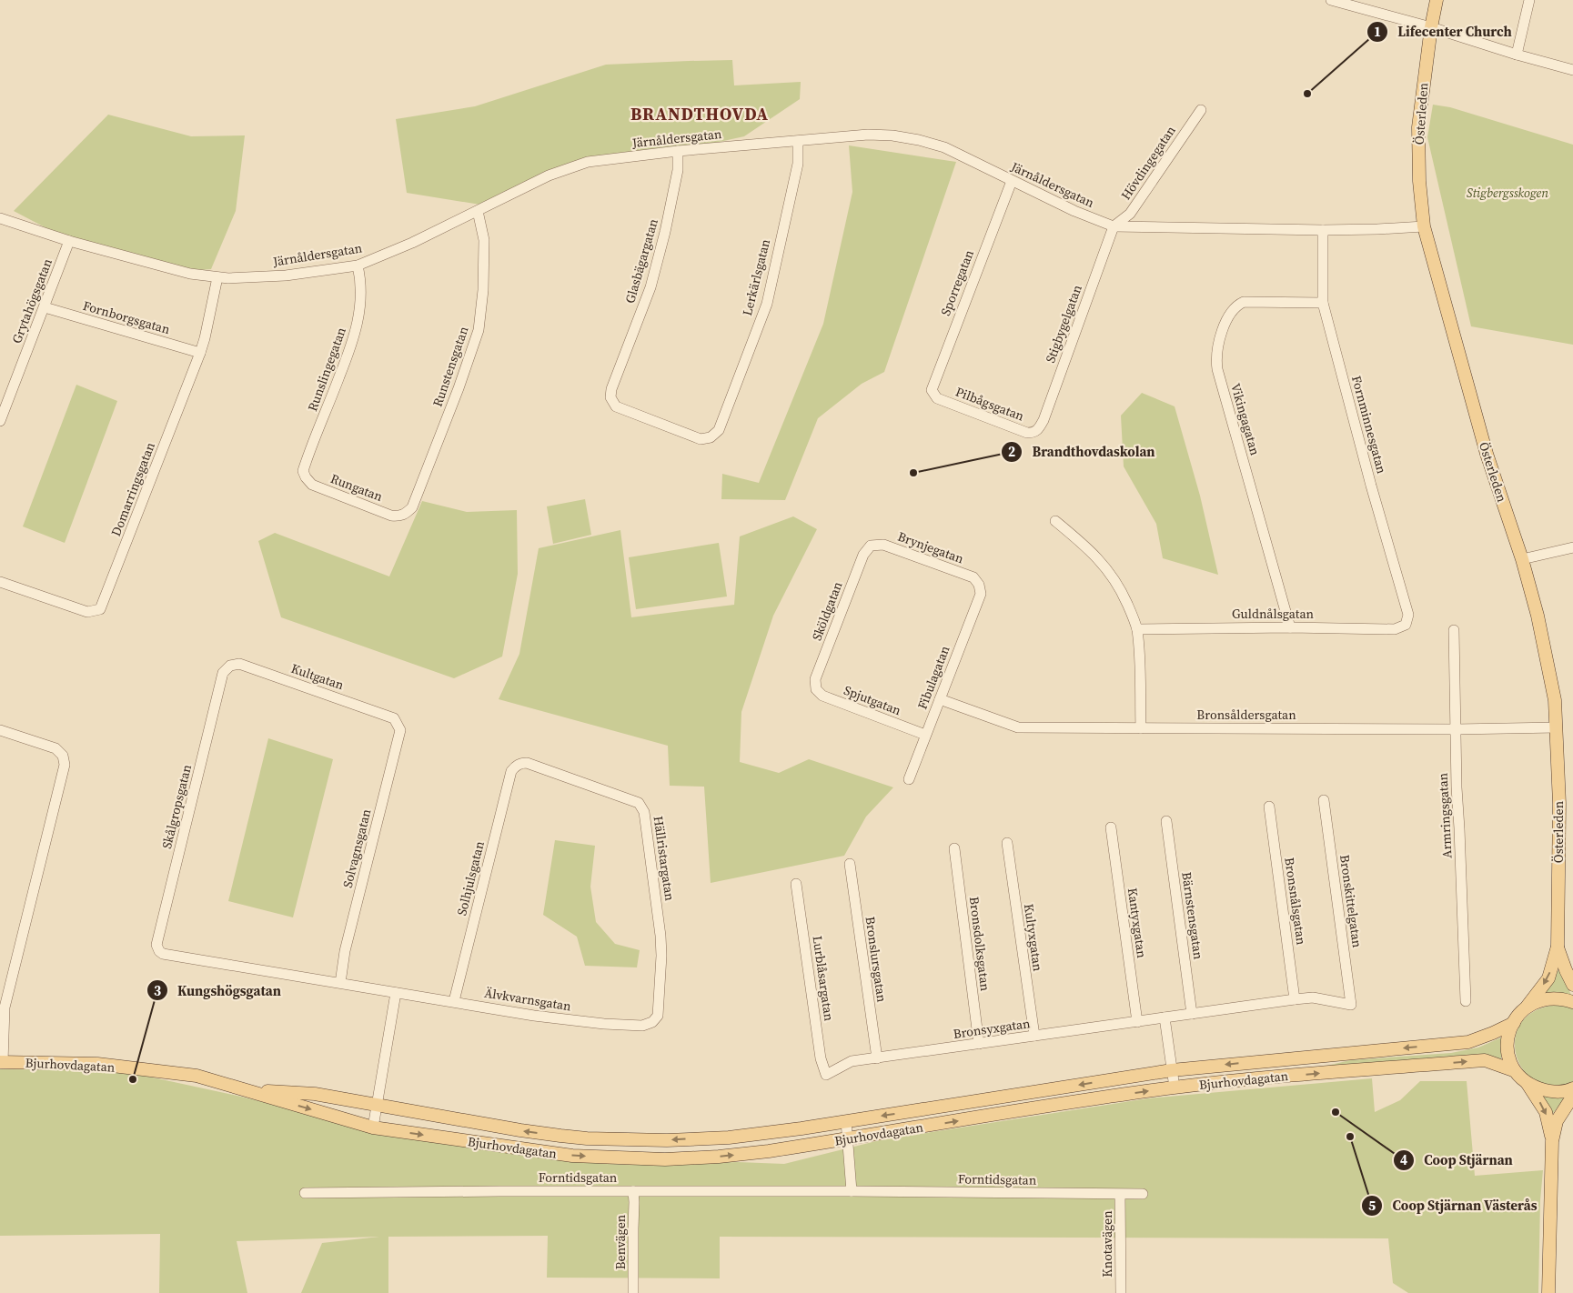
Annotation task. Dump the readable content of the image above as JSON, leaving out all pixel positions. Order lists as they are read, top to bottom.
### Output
{
  "streets": {
    "main road": ["Österleden", "Bjurhovdagatan"],
    "street": [
      "Järnåldersgatan",
      "Hövdingegatan",
      "Glasbägargatan",
      "Lerkärlsgatan",
      "Sporregatan",
      "Grytahögsgatan",
      "Fornborgsgatan",
      "Stigbygelgatan",
      "Runstensgatan",
      "Runslingegatan",
      "Pilbågsgatan",
      "Vikingagatan",
      "Fornminnesgatan",
      "Rungatan",
      "Domarringsgatan",
      "Brynjegatan",
      "Sköldgatan",
      "Guldnålsgatan",
      "Kultgatan",
      "Fibulagatan",
      "Spjutgatan",
      "Bronsåldersgatan",
      "Skålgropsgatan",
      "Armringsgatan",
      "Solvagnsgatan",
      "Hällristargatan",
      "Solhjulsgatan",
      "Bronsnålsgatan",
      "Bronskittelgatan",
      "Bärnstensgatan",
      "Kantyxgatan",
      "Kultyxgatan",
      "Bronsdolksgatan",
      "Bronslursgatan",
      "Lurblåsargatan",
      "Älvkvarnsgatan",
      "Bronsyxgatan",
      "Forntidsgatan",
      "Benvägen",
      "Knotavägen"
    ]
  },
  "crossings": [
    ["Österleden", "Järnåldersgatan"],
    ["Österleden", "Bronsåldersgatan"],
    ["Österleden", "Bjurhovdagatan"],
    ["Järnåldersgatan", "Hövdingegatan"],
    ["Järnåldersgatan", "Glasbägargatan"],
    ["Järnåldersgatan", "Lerkärlsgatan"],
    ["Järnåldersgatan", "Sporregatan"],
    ["Järnåldersgatan", "Grytahögsgatan"],
    ["Järnåldersgatan", "Stigbygelgatan"],
    ["Järnåldersgatan", "Runstensgatan"],
    ["Järnåldersgatan", "Runslingegatan"],
    ["Järnåldersgatan", "Fornminnesgatan"],
    ["Järnåldersgatan", "Domarringsgatan"],
    ["Hövdingegatan", "Stigbygelgatan"],
    ["Glasbägargatan", "Lerkärlsgatan"],
    ["Sporregatan", "Pilbågsgatan"],
    ["Grytahögsgatan", "Fornborgsgatan"],
    ["Fornborgsgatan", "Domarringsgatan"],
    ["Stigbygelgatan", "Pilbågsgatan"],
    ["Runstensgatan", "Rungatan"],
    ["Runslingegatan", "Rungatan"],
    ["Vikingagatan", "Fornminnesgatan"],
    ["Vikingagatan", "Guldnålsgatan"],
    ["Fornminnesgatan", "Guldnålsgatan"],
    ["Brynjegatan", "Sköldgatan"],
    ["Brynjegatan", "Fibulagatan"],
    ["Sköldgatan", "Spjutgatan"],
    ["Kultgatan", "Skålgropsgatan"],
    ["Kultgatan", "Solvagnsgatan"],
    ["Fibulagatan", "Spjutgatan"],
    ["Fibulagatan", "Bronsåldersgatan"],
    ["Bronsåldersgatan", "Armringsgatan"],
    ["Skålgropsgatan", "Älvkvarnsgatan"],
    ["Solvagnsgatan", "Älvkvarnsgatan"],
    ["Hällristargatan", "Solhjulsgatan"],
    ["Hällristargatan", "Älvkvarnsgatan"],
    ["Solhjulsgatan", "Älvkvarnsgatan"],
    ["Bronsnålsgatan", "Bronsyxgatan"],
    ["Bronskittelgatan", "Bronsyxgatan"],
    ["Bärnstensgatan", "Bronsyxgatan"],
    ["Kantyxgatan", "Bronsyxgatan"],
    ["Kultyxgatan", "Bronsyxgatan"],
    ["Bronsdolksgatan", "Bronsyxgatan"],
    ["Bronslursgatan", "Bronsyxgatan"],
    ["Lurblåsargatan", "Bronsyxgatan"],
    ["Forntidsgatan", "Benvägen"],
    ["Forntidsgatan", "Knotavägen"]
  ],
  "districts": ["BRANDTHOVDA"],
  "parks": ["Stigbergsskogen"],
  "places": [
    "Lifecenter Church",
    "Brandthovdaskolan",
    "Kungshögsgatan",
    "Coop Stjärnan",
    "Coop Stjärnan Västerås"
  ]
}
